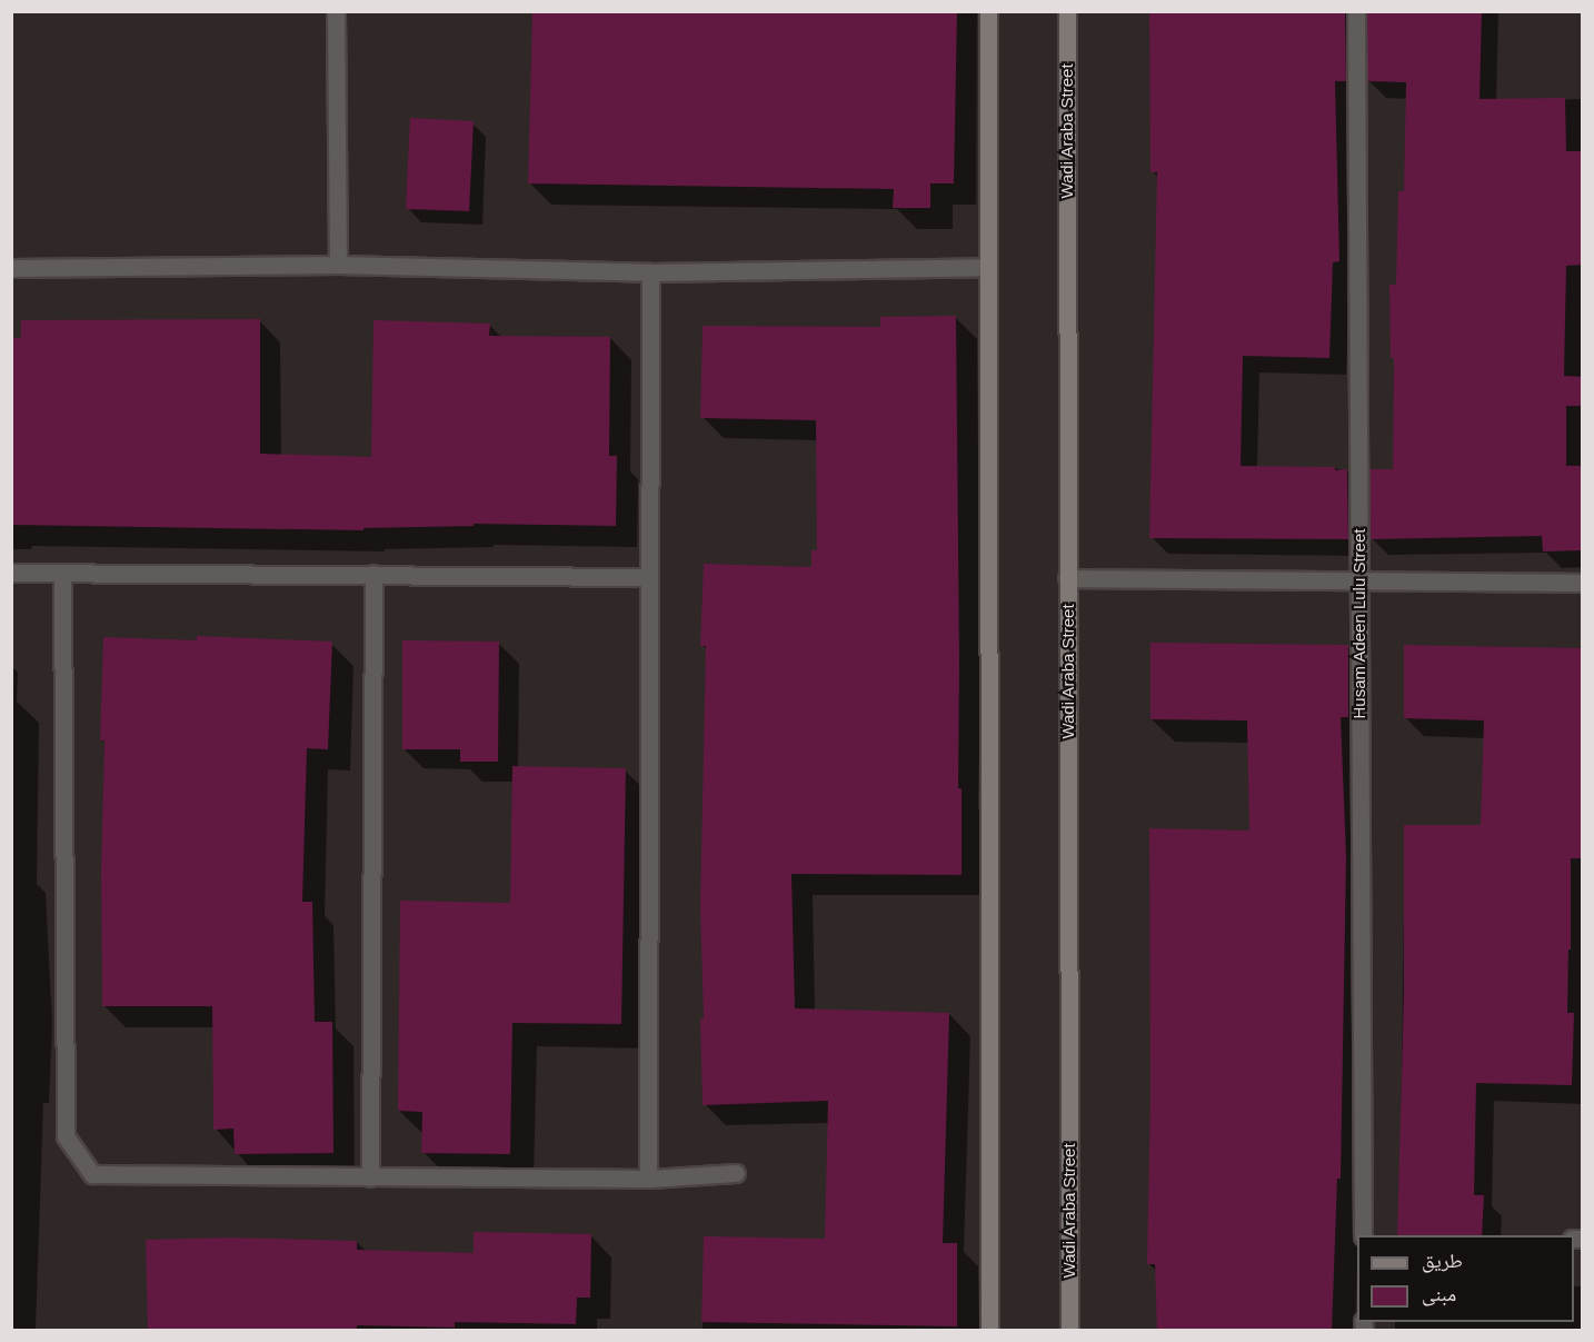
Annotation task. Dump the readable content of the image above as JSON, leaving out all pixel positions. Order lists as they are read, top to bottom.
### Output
{
  "streets": {
    "main road": ["Wadi Araba Street"],
    "street": ["Husam Adeen Lulu Street"]
  },
  "legend": ["طريق", "مبنى"]
}
